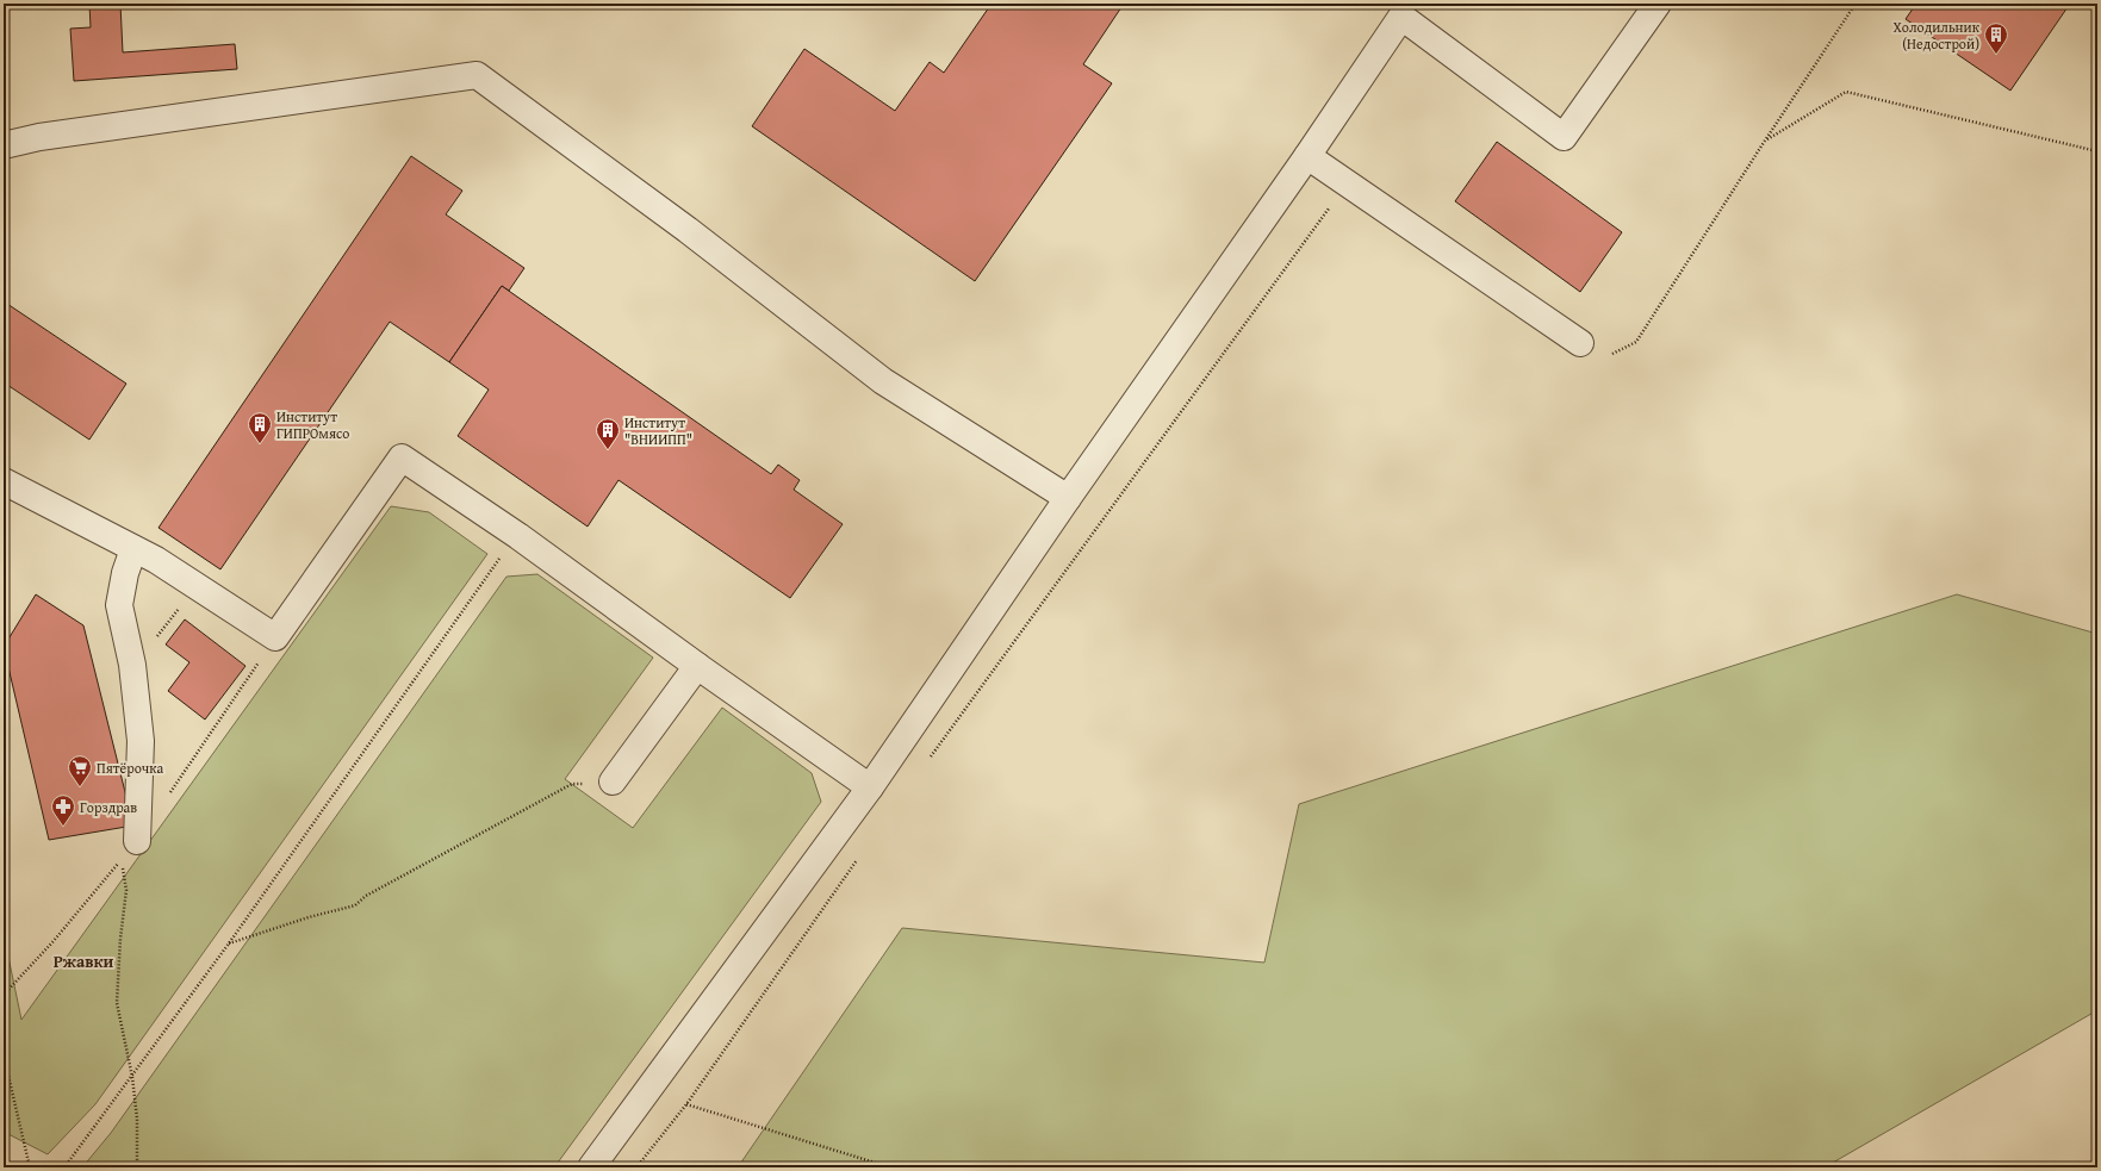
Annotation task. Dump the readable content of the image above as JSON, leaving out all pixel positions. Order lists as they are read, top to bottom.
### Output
{
  "districts": ["Ржавки"],
  "places": {
    "building": ["Холодильник (Недострой)", "Институт ГИПРОмясо", "Институт \"ВНИИПП\""],
    "supermarket": ["Пятёрочка"],
    "pharmacy": ["Горздрав"]
  }
}
